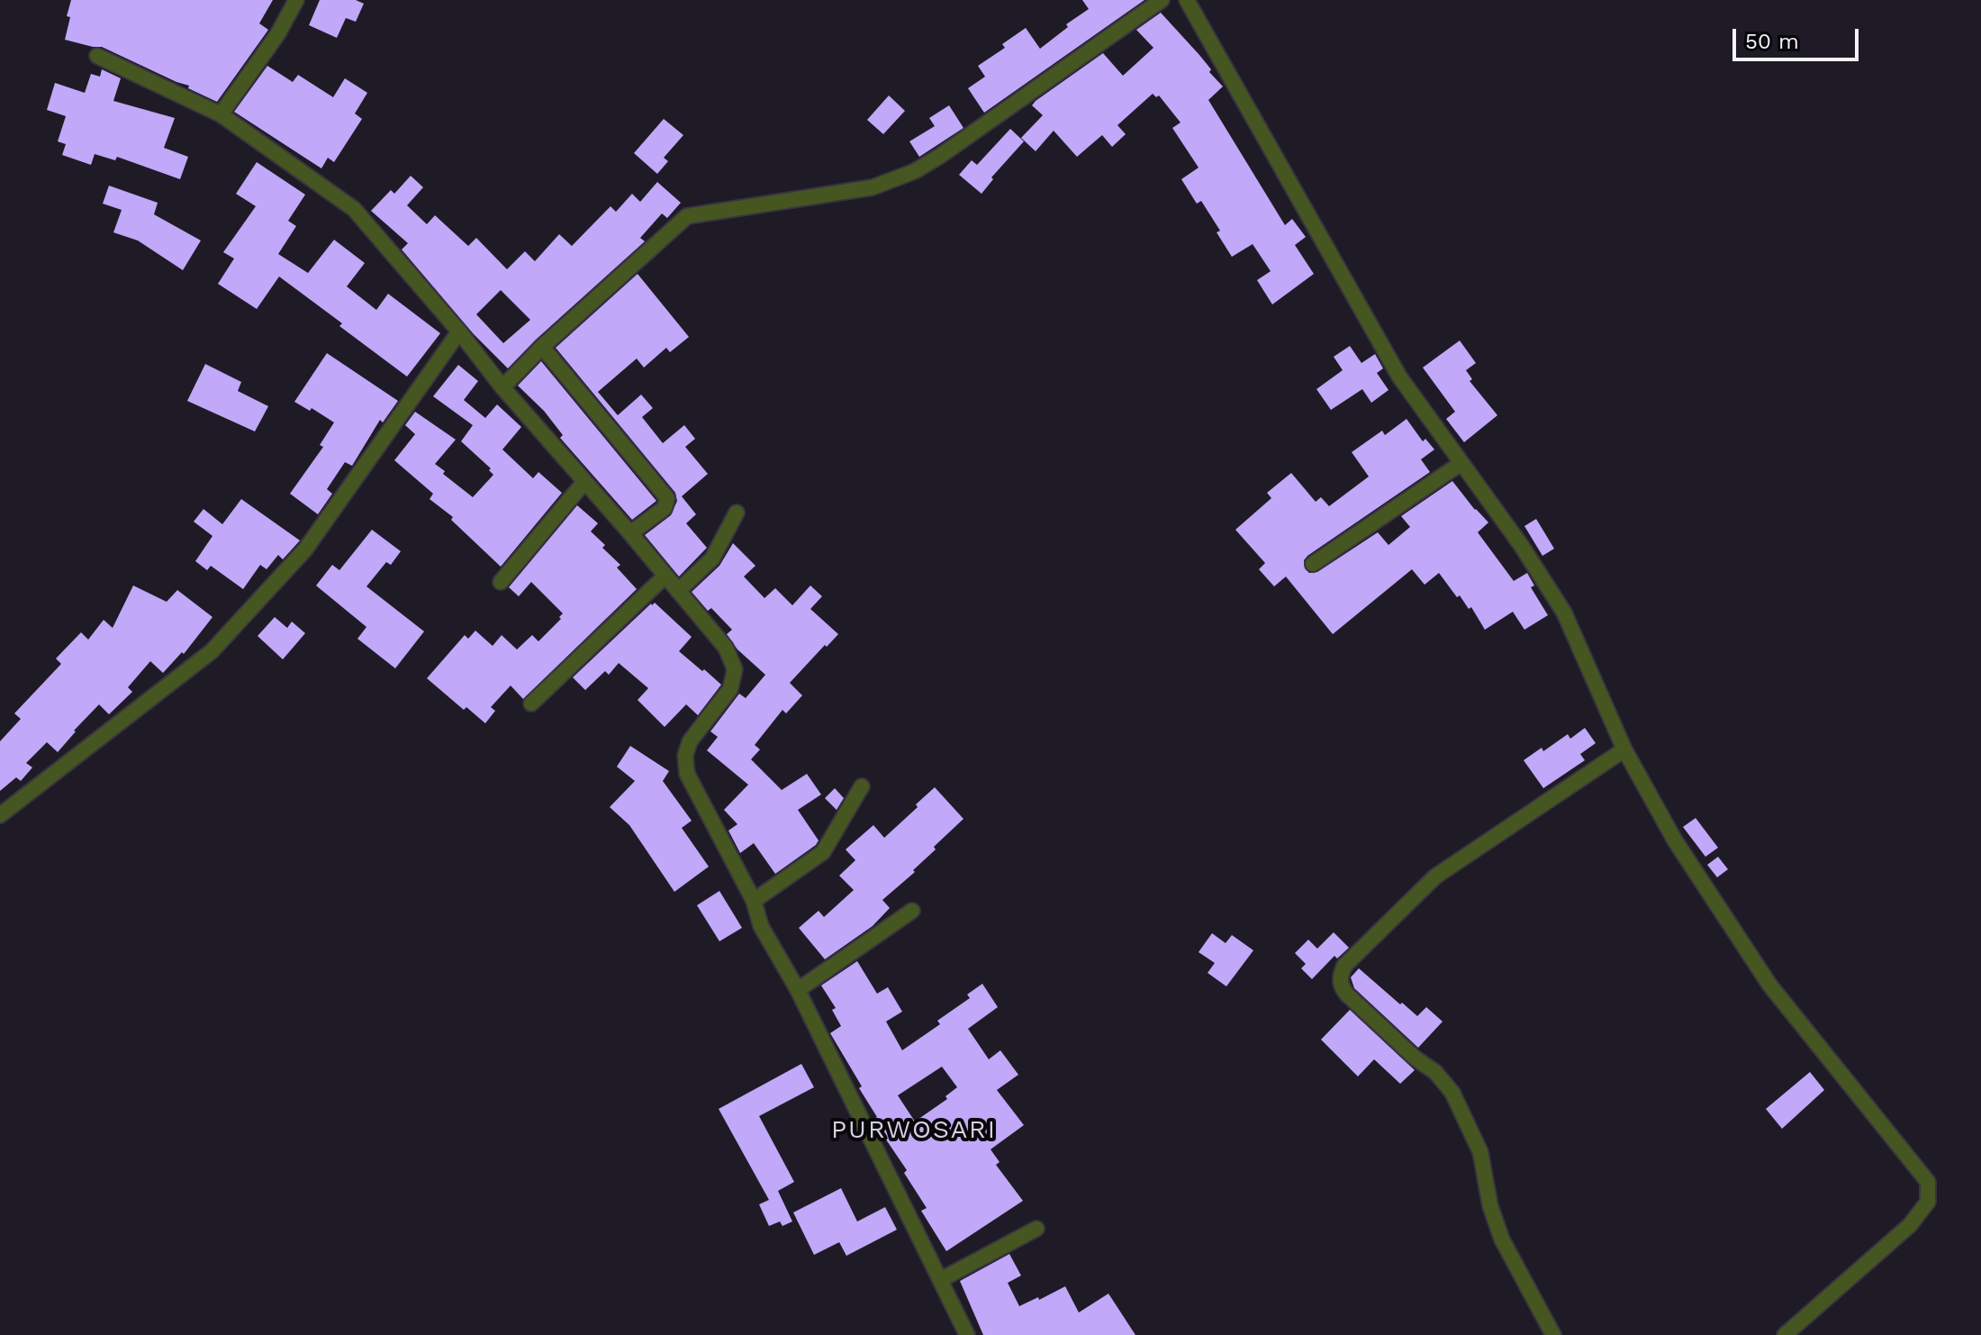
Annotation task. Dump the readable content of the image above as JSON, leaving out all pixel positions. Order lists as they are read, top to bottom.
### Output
{
  "districts": ["PURWOSARI"],
  "scale_bar": "50 m"
}
